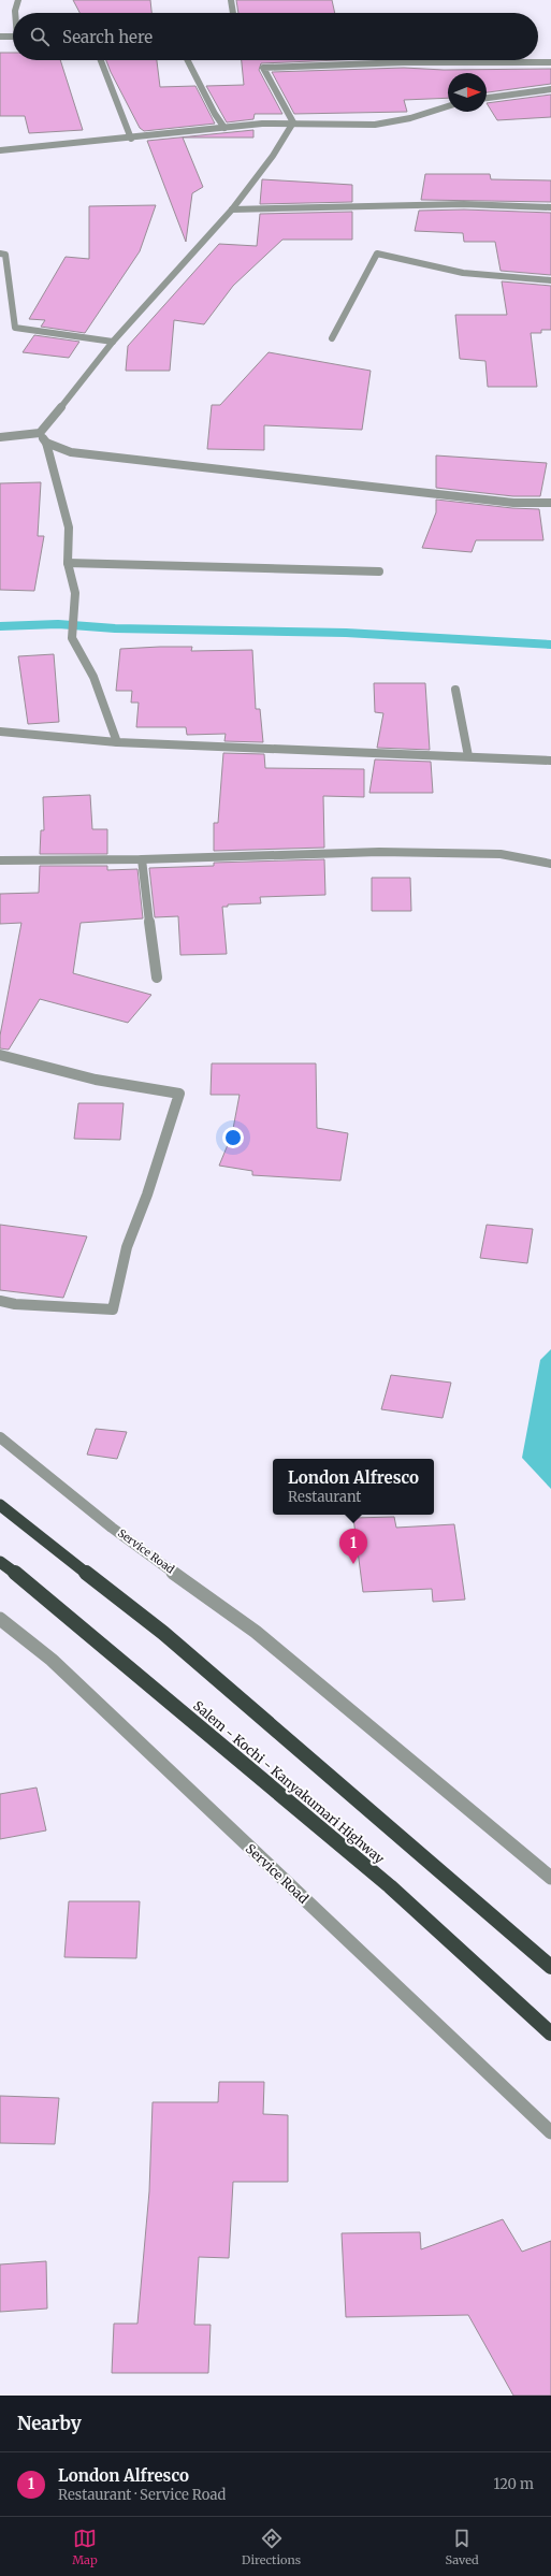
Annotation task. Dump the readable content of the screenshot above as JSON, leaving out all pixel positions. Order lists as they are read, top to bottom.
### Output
{
  "streets": {
    "highway": ["Salem - Kochi - Kanyakumari Highway"],
    "street": ["Service Road"]
  },
  "north": "right",
  "page": {
    "search": "Search here",
    "popup": ["London Alfresco", "Restaurant"],
    "pins": "1",
    "heading": "Nearby",
    "list": [
      {
        "mark": "1",
        "name": "London Alfresco",
        "note": "Restaurant · Service Road",
        "value": "120 m"
      }
    ],
    "nav": ["Map", "Directions", "Saved"]
  }
}
